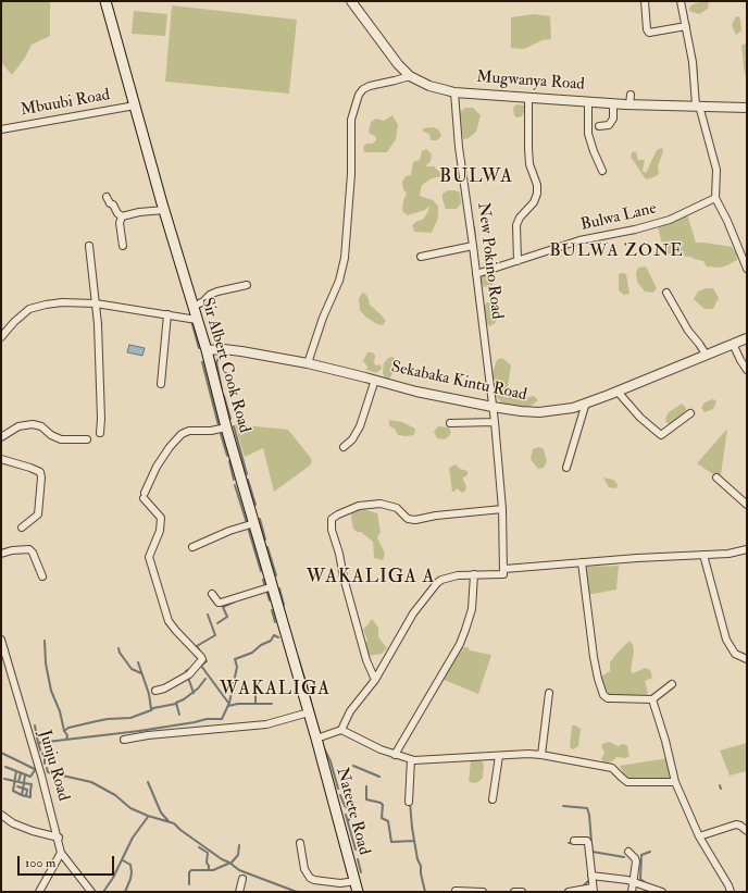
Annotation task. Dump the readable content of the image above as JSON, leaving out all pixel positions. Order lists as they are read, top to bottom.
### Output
{
  "streets": {
    "main road": ["Sir Albert Cook Road", "Nateete Road"],
    "street": [
      "Mugwanya Road",
      "Mbuubi Road",
      "Bulwa Lane",
      "New Pokino Road",
      "Sekabaka Kintu Road",
      "Junju Road"
    ]
  },
  "crossings": [
    ["Mugwanya Road", "New Pokino Road"],
    ["Mbuubi Road", "Sir Albert Cook Road"],
    ["Bulwa Lane", "New Pokino Road"],
    ["New Pokino Road", "Sekabaka Kintu Road"],
    ["Sir Albert Cook Road", "Sekabaka Kintu Road"],
    ["Sir Albert Cook Road", "Nateete Road"]
  ],
  "districts": [
    "BULWA",
    "BULWA ZONE",
    "WAKALIGA A",
    "WAKALIGA"
  ],
  "scale_bar": "100 m"
}
